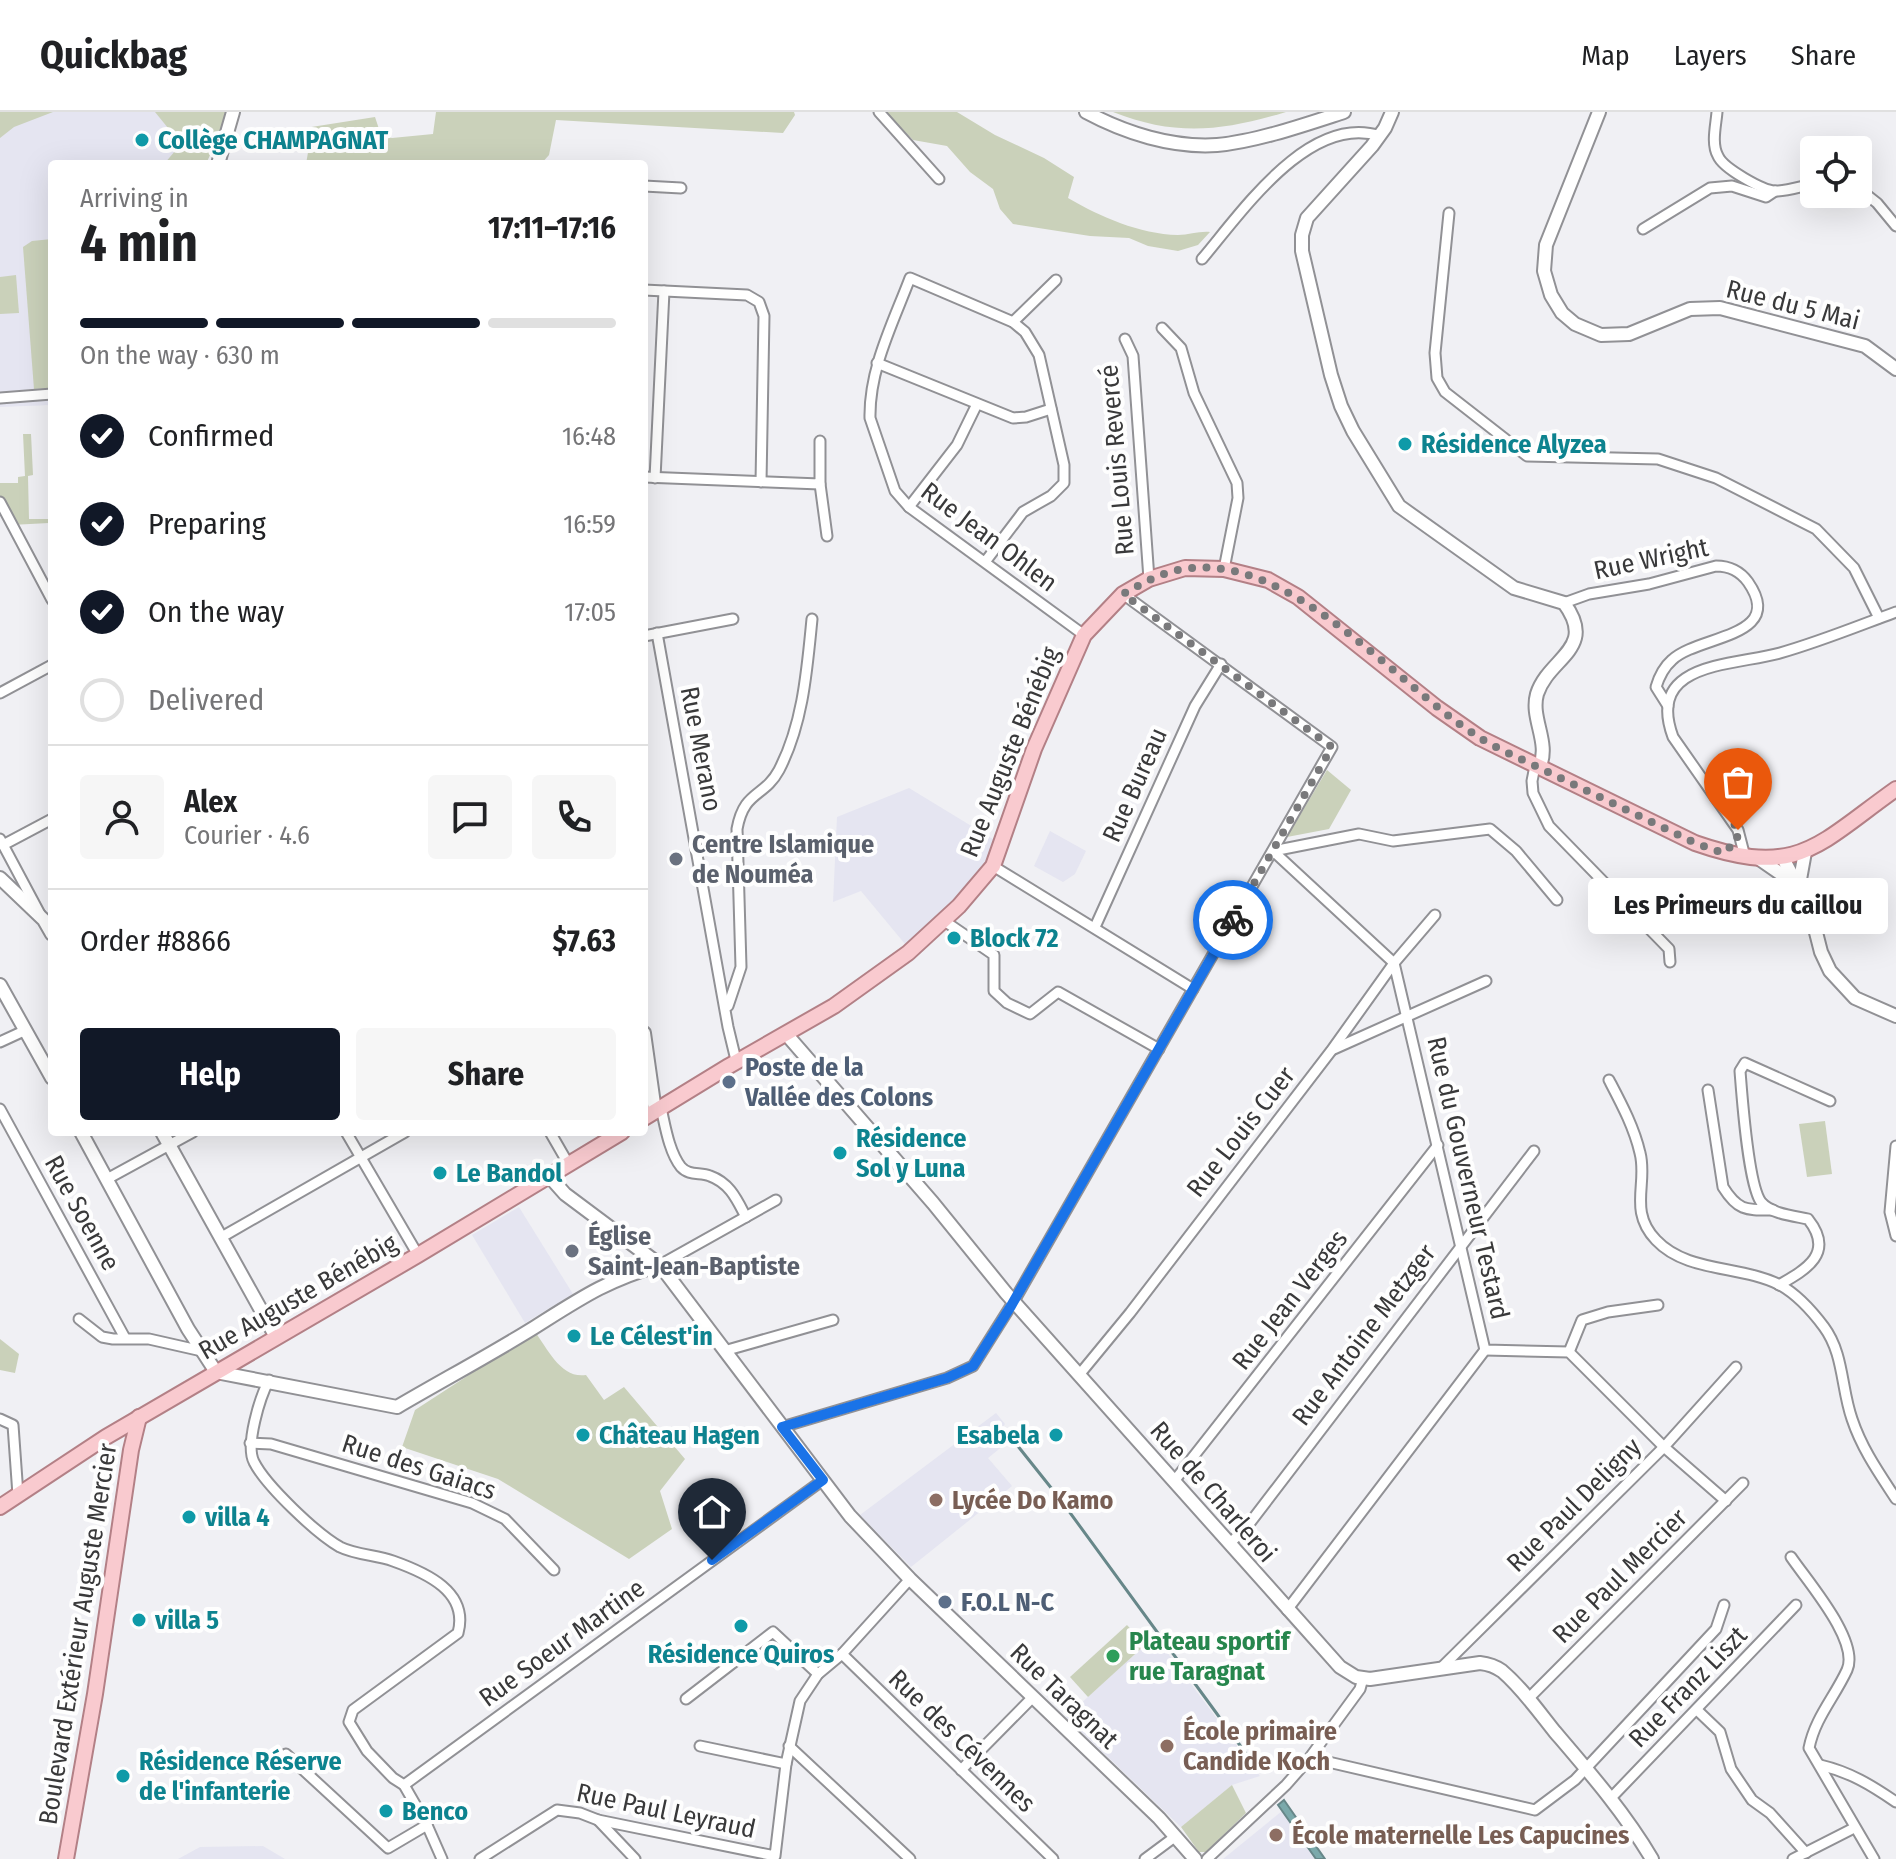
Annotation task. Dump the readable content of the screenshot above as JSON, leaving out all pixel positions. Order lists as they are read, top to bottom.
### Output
{
  "streets": {
    "main road": ["Rue Auguste Bénébig", "Boulevard Extérieur Auguste Mercier"],
    "street": [
      "Rue du 5 Mai",
      "Rue Louis Revercé",
      "Rue Jean Ohlen",
      "Rue Wright",
      "Rue Merano",
      "Rue Bureau",
      "Rue Louis Cuer",
      "Rue du Gouverneur Testard",
      "Rue Soenne",
      "Rue Jean Verges",
      "Rue Antoine Metzger",
      "Rue des Gaiacs",
      "Rue de Charleroi",
      "Rue Paul Deligny",
      "Rue Paul Mercier",
      "Rue Soeur Martine",
      "Rue Franz Liszt",
      "Rue Taragnat",
      "Rue des Cévennes",
      "Rue Paul Leyraud"
    ]
  },
  "crossings": [
    ["Rue Louis Revercé", "Rue Auguste Bénébig"],
    ["Rue Jean Ohlen", "Rue Auguste Bénébig"],
    ["Rue Merano", "Rue Auguste Bénébig"],
    ["Rue Auguste Bénébig", "Rue de Charleroi"],
    ["Rue Auguste Bénébig", "Boulevard Extérieur Auguste Mercier"],
    ["Rue Auguste Bénébig", "Rue Taragnat"],
    ["Rue Louis Cuer", "Rue du Gouverneur Testard"],
    ["Rue Louis Cuer", "Rue de Charleroi"],
    ["Rue du Gouverneur Testard", "Rue Jean Verges"],
    ["Rue du Gouverneur Testard", "Rue Antoine Metzger"],
    ["Rue Jean Verges", "Rue de Charleroi"],
    ["Rue Antoine Metzger", "Rue de Charleroi"],
    ["Rue Soeur Martine", "Rue Taragnat"],
    ["Rue Taragnat", "Rue Paul Leyraud"],
    ["Rue des Cévennes", "Rue Paul Leyraud"]
  ],
  "places": [
    "Collège CHAMPAGNAT",
    "Résidence Alyzea",
    "Les Primeurs du caillou",
    "Centre Islamique de Nouméa",
    "Block 72",
    "Poste de la Vallée des Colons",
    "Résidence Sol y Luna",
    "Le Bandol",
    "Église Saint-Jean-Baptiste",
    "Le Célest'in",
    "Château Hagen",
    "Esabela",
    "Lycée Do Kamo",
    "villa 4",
    "F.O.L N-C",
    "villa 5",
    "Résidence Quiros",
    "Plateau sportif rue Taragnat",
    "École primaire Candide Koch",
    "Résidence Réserve de l'infanterie",
    "Benco",
    "École maternelle Les Capucines"
  ],
  "page": {
    "header": "Quickbag",
    "nav": ["Map", "Layers", "Share"],
    "heading": ["4 min", "Arriving in", "17:11–17:16"],
    "panel": [
      "Alex",
      "Courier · 4.6",
      "Order #8866",
      "$7.63"
    ],
    "bar": "On the way · 630 m",
    "list": [
      ["Confirmed", "16:48"],
      ["Preparing", "16:59"],
      ["On the way", "17:05"],
      "Delivered"
    ],
    "bubble": "Les Primeurs du caillou",
    "buttons": ["Help", "Share"]
  }
}
